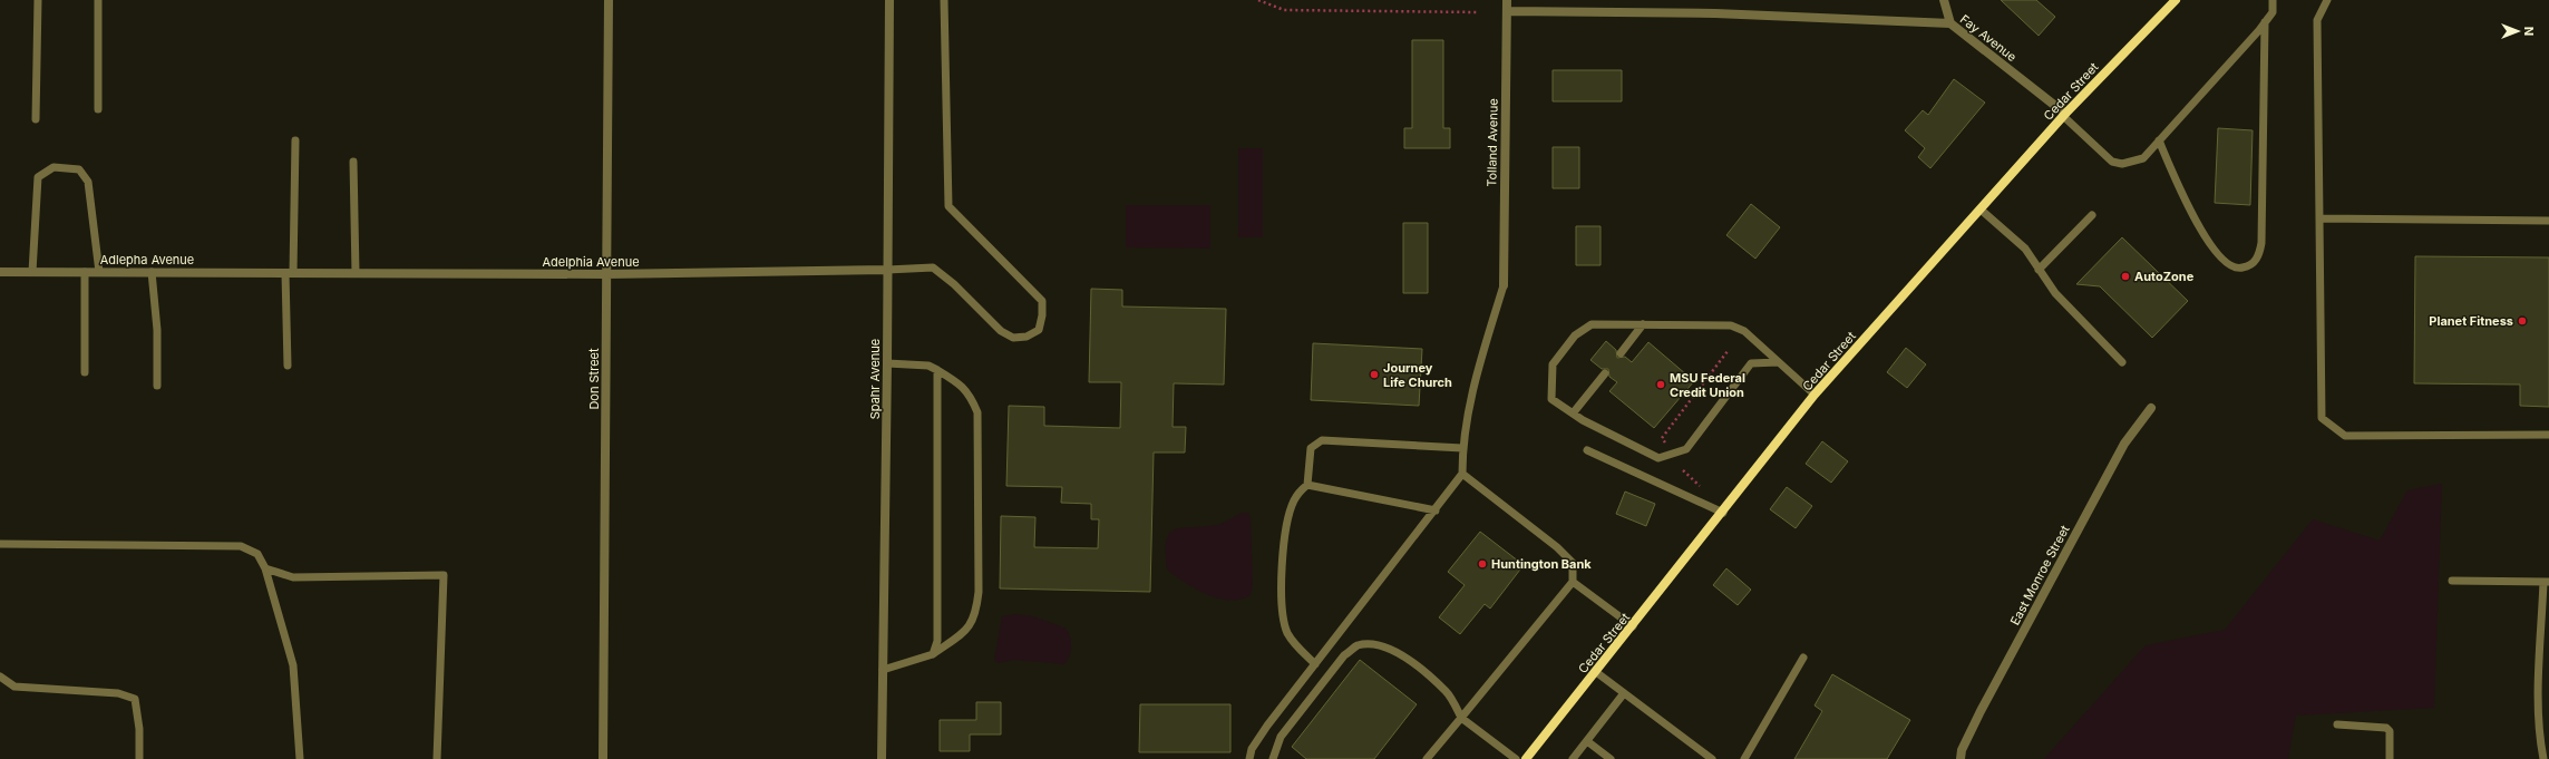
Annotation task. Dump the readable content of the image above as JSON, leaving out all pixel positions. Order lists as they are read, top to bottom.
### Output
{
  "streets": {
    "main road": ["Cedar Street"],
    "street": [
      "Fay Avenue",
      "Tolland Avenue",
      "Adlepha Avenue",
      "Adelphia Avenue",
      "Don Street",
      "Spahr Avenue",
      "East Monroe Street"
    ]
  },
  "crossings": [
    ["Fay Avenue", "Cedar Street"],
    ["Fay Avenue", "Tolland Avenue"],
    ["Adlepha Avenue", "Adelphia Avenue"],
    ["Adelphia Avenue", "Don Street"],
    ["Adelphia Avenue", "Spahr Avenue"]
  ],
  "places": [
    "AutoZone",
    "Planet Fitness",
    "Journey Life Church",
    "MSU Federal Credit Union",
    "Huntington Bank"
  ],
  "north": "right"
}
